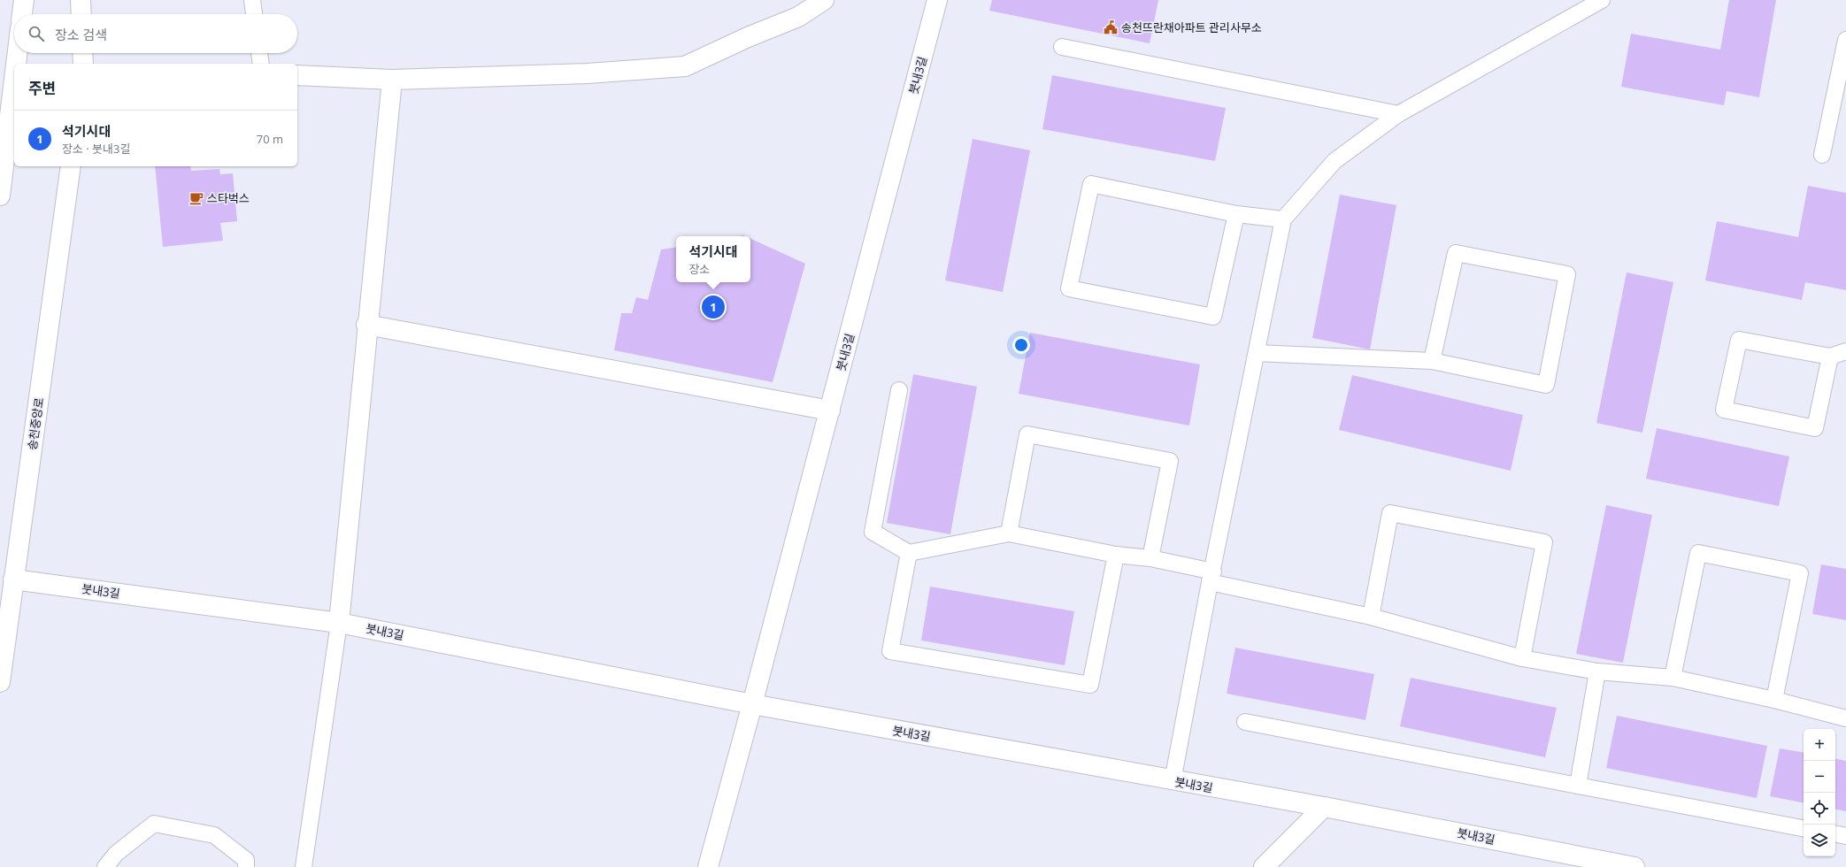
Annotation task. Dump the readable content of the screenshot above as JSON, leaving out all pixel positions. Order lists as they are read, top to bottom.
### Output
{
  "streets": {
    "street": ["붓내3길", "송천중앙로"]
  },
  "crossings": [
    ["붓내3길", "송천중앙로"]
  ],
  "places": {
    "public building": ["송천뜨란채아파트 관리사무소"],
    "cafe": ["스타벅스"]
  },
  "page": {
    "search": "장소 검색",
    "heading": "주변",
    "list": [
      {
        "mark": "1",
        "name": "석기시대",
        "note": "장소 · 붓내3길",
        "value": "70 m"
      }
    ],
    "popup": ["석기시대", "장소"],
    "pins": "1",
    "map_buttons": ["+", "−"]
  }
}
